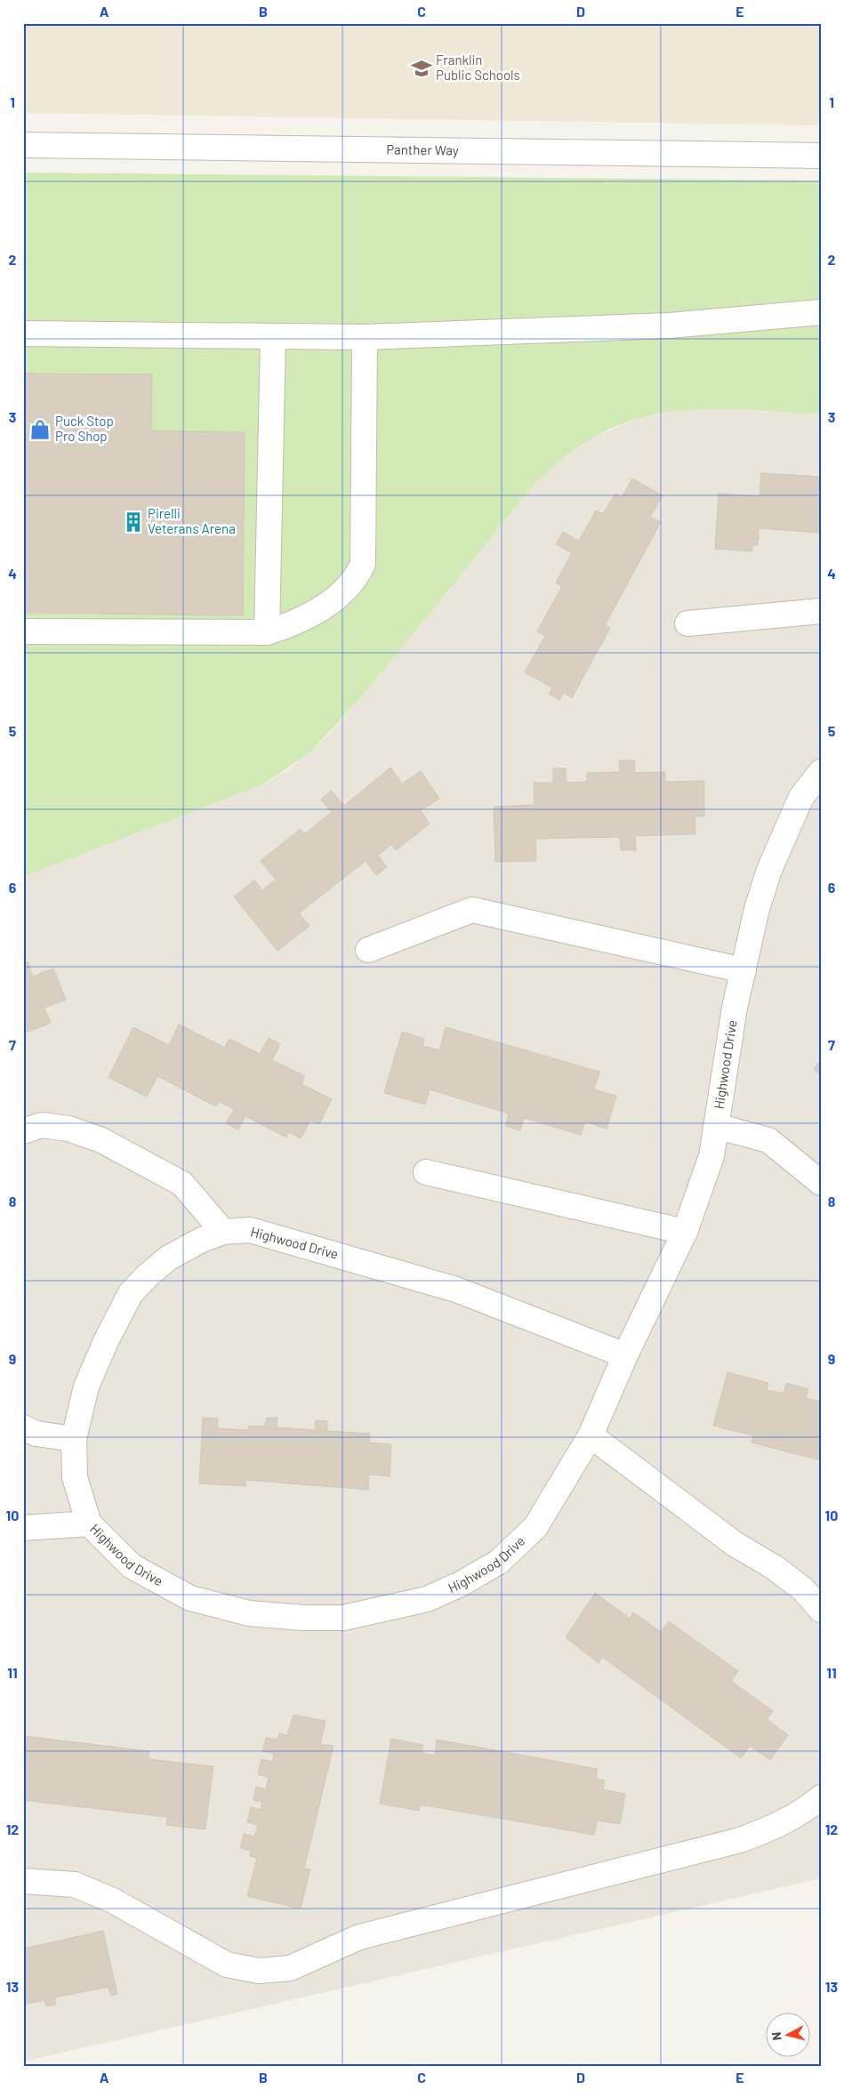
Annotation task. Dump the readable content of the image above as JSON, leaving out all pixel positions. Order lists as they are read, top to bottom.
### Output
{
  "streets": {
    "street": ["Panther Way", "Highwood Drive"]
  },
  "places": {
    "school or university": ["Franklin Public Schools"],
    "shop": ["Puck Stop Pro Shop"],
    "building": ["Pirelli Veterans Arena"]
  },
  "north": "left",
  "grid": {
    "columns": [
      "A",
      "B",
      "C",
      "D",
      "E"
    ],
    "rows": [
      "1",
      "2",
      "3",
      "4",
      "5",
      "6",
      "7",
      "8",
      "9",
      "10",
      "11",
      "12",
      "13"
    ]
  }
}
